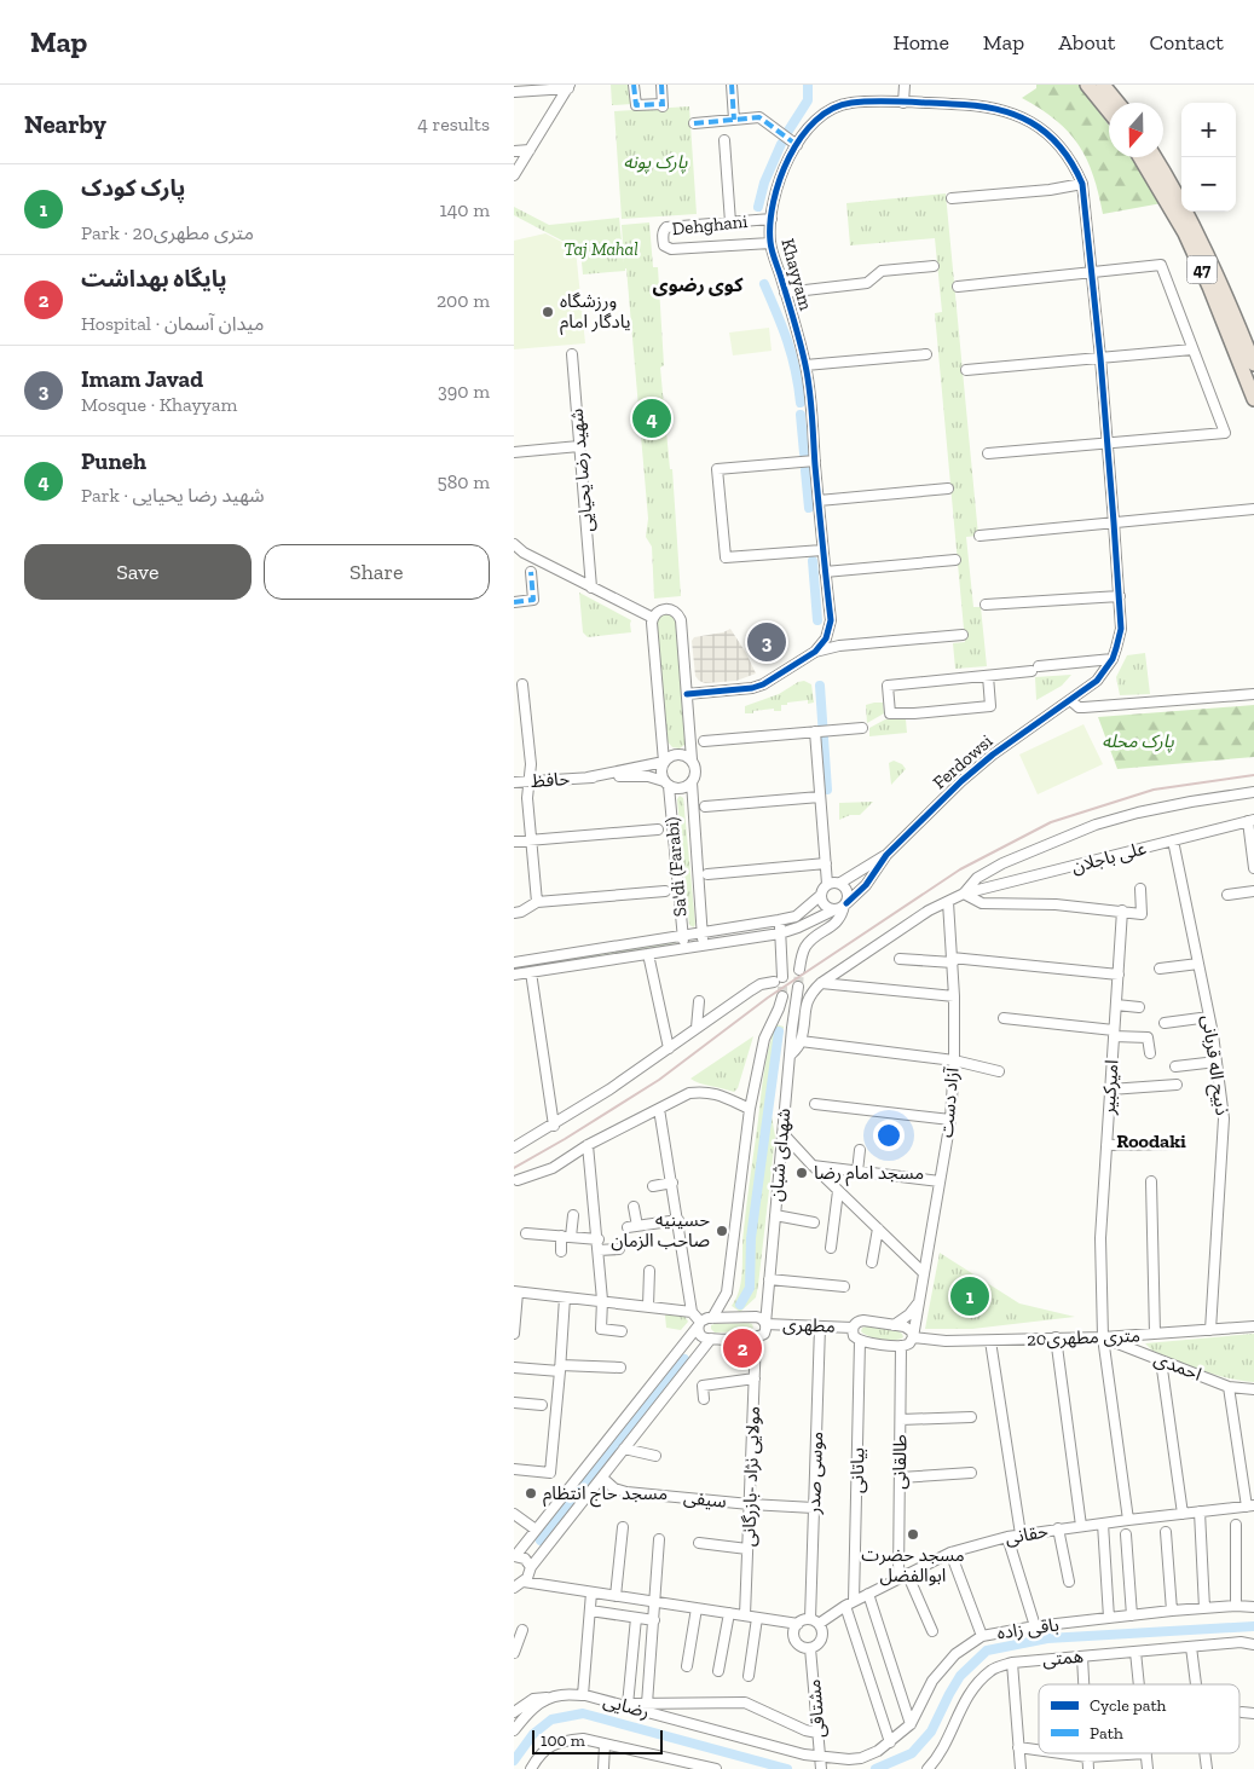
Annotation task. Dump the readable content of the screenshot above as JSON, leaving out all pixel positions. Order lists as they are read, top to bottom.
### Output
{
  "streets": {
    "highway": ["47"],
    "street": [
      "Dehghani",
      "Khayyam",
      "شهید رضا یحیایی",
      "Ferdowsi",
      "حافظ",
      "علی باجلان",
      "Sa'di (Farabi)",
      "ذبیح اله قربانی",
      "امیرکبیر",
      "آزاد دست",
      "شهدای شبان",
      "مطهری",
      "20متری مطهری",
      "احمدی",
      "طالقانی",
      "بیاتانی",
      "موسی صدر",
      "مولایی نژاد -بازرگانی",
      "سیفی",
      "حقانی",
      "باقی زاده",
      "همتی",
      "رضایی",
      "مشتاقی"
    ]
  },
  "crossings": [
    ["Dehghani", "Khayyam"],
    ["Khayyam", "Ferdowsi"],
    ["Ferdowsi", "Sa'di (Farabi)"],
    ["علی باجلان", "ذبیح اله قربانی"],
    ["ذبیح اله قربانی", "20متری مطهری"],
    ["امیرکبیر", "20متری مطهری"],
    ["امیرکبیر", "احمدی"],
    ["امیرکبیر", "حقانی"],
    ["آزاد دست", "20متری مطهری"],
    ["شهدای شبان", "مطهری"],
    ["مطهری", "موسی صدر"],
    ["20متری مطهری", "احمدی"],
    ["طالقانی", "حقانی"],
    ["بیاتانی", "حقانی"],
    ["بیاتانی", "باقی زاده"],
    ["موسی صدر", "سیفی"],
    ["موسی صدر", "حقانی"],
    ["موسی صدر", "مشتاقی"],
    ["مولایی نژاد -بازرگانی", "سیفی"],
    ["حقانی", "مشتاقی"],
    ["باقی زاده", "رضایی"],
    ["باقی زاده", "مشتاقی"],
    ["رضایی", "مشتاقی"]
  ],
  "districts": ["کوی رضوی", "Roodaki"],
  "parks": ["پارک پونه", "Taj Mahal", "پارک محله"],
  "places": [
    "ورزشگاه یادگار امام",
    "مسجد امام رضا",
    "حسینیه صاحب الزمان",
    "مسجد حاج انتظام",
    "مسجد حضرت ابوالفضل"
  ],
  "legend": ["Cycle path", "Path"],
  "scale_bar": "100 m",
  "north": "bottom",
  "page": {
    "header": "Map",
    "nav": [
      "Home",
      "Map",
      "About",
      "Contact"
    ],
    "heading": ["Nearby", "4 results"],
    "map_buttons": ["+", "−"],
    "list": [
      {
        "mark": "1",
        "name": "پارک کودک",
        "note": "Park · 20متری مطهری",
        "value": "140 m"
      },
      {
        "mark": "2",
        "name": "پایگاه بهداشت",
        "note": "Hospital · میدان آسمان",
        "value": "200 m"
      },
      {
        "mark": "3",
        "name": "Imam Javad",
        "note": "Mosque · Khayyam",
        "value": "390 m"
      },
      {
        "mark": "4",
        "name": "Puneh",
        "note": "Park · شهید رضا یحیایی",
        "value": "580 m"
      }
    ],
    "pins": [
      "4",
      "3",
      "1",
      "2"
    ],
    "buttons": ["Save", "Share"],
    "scale": "100 m"
  }
}
